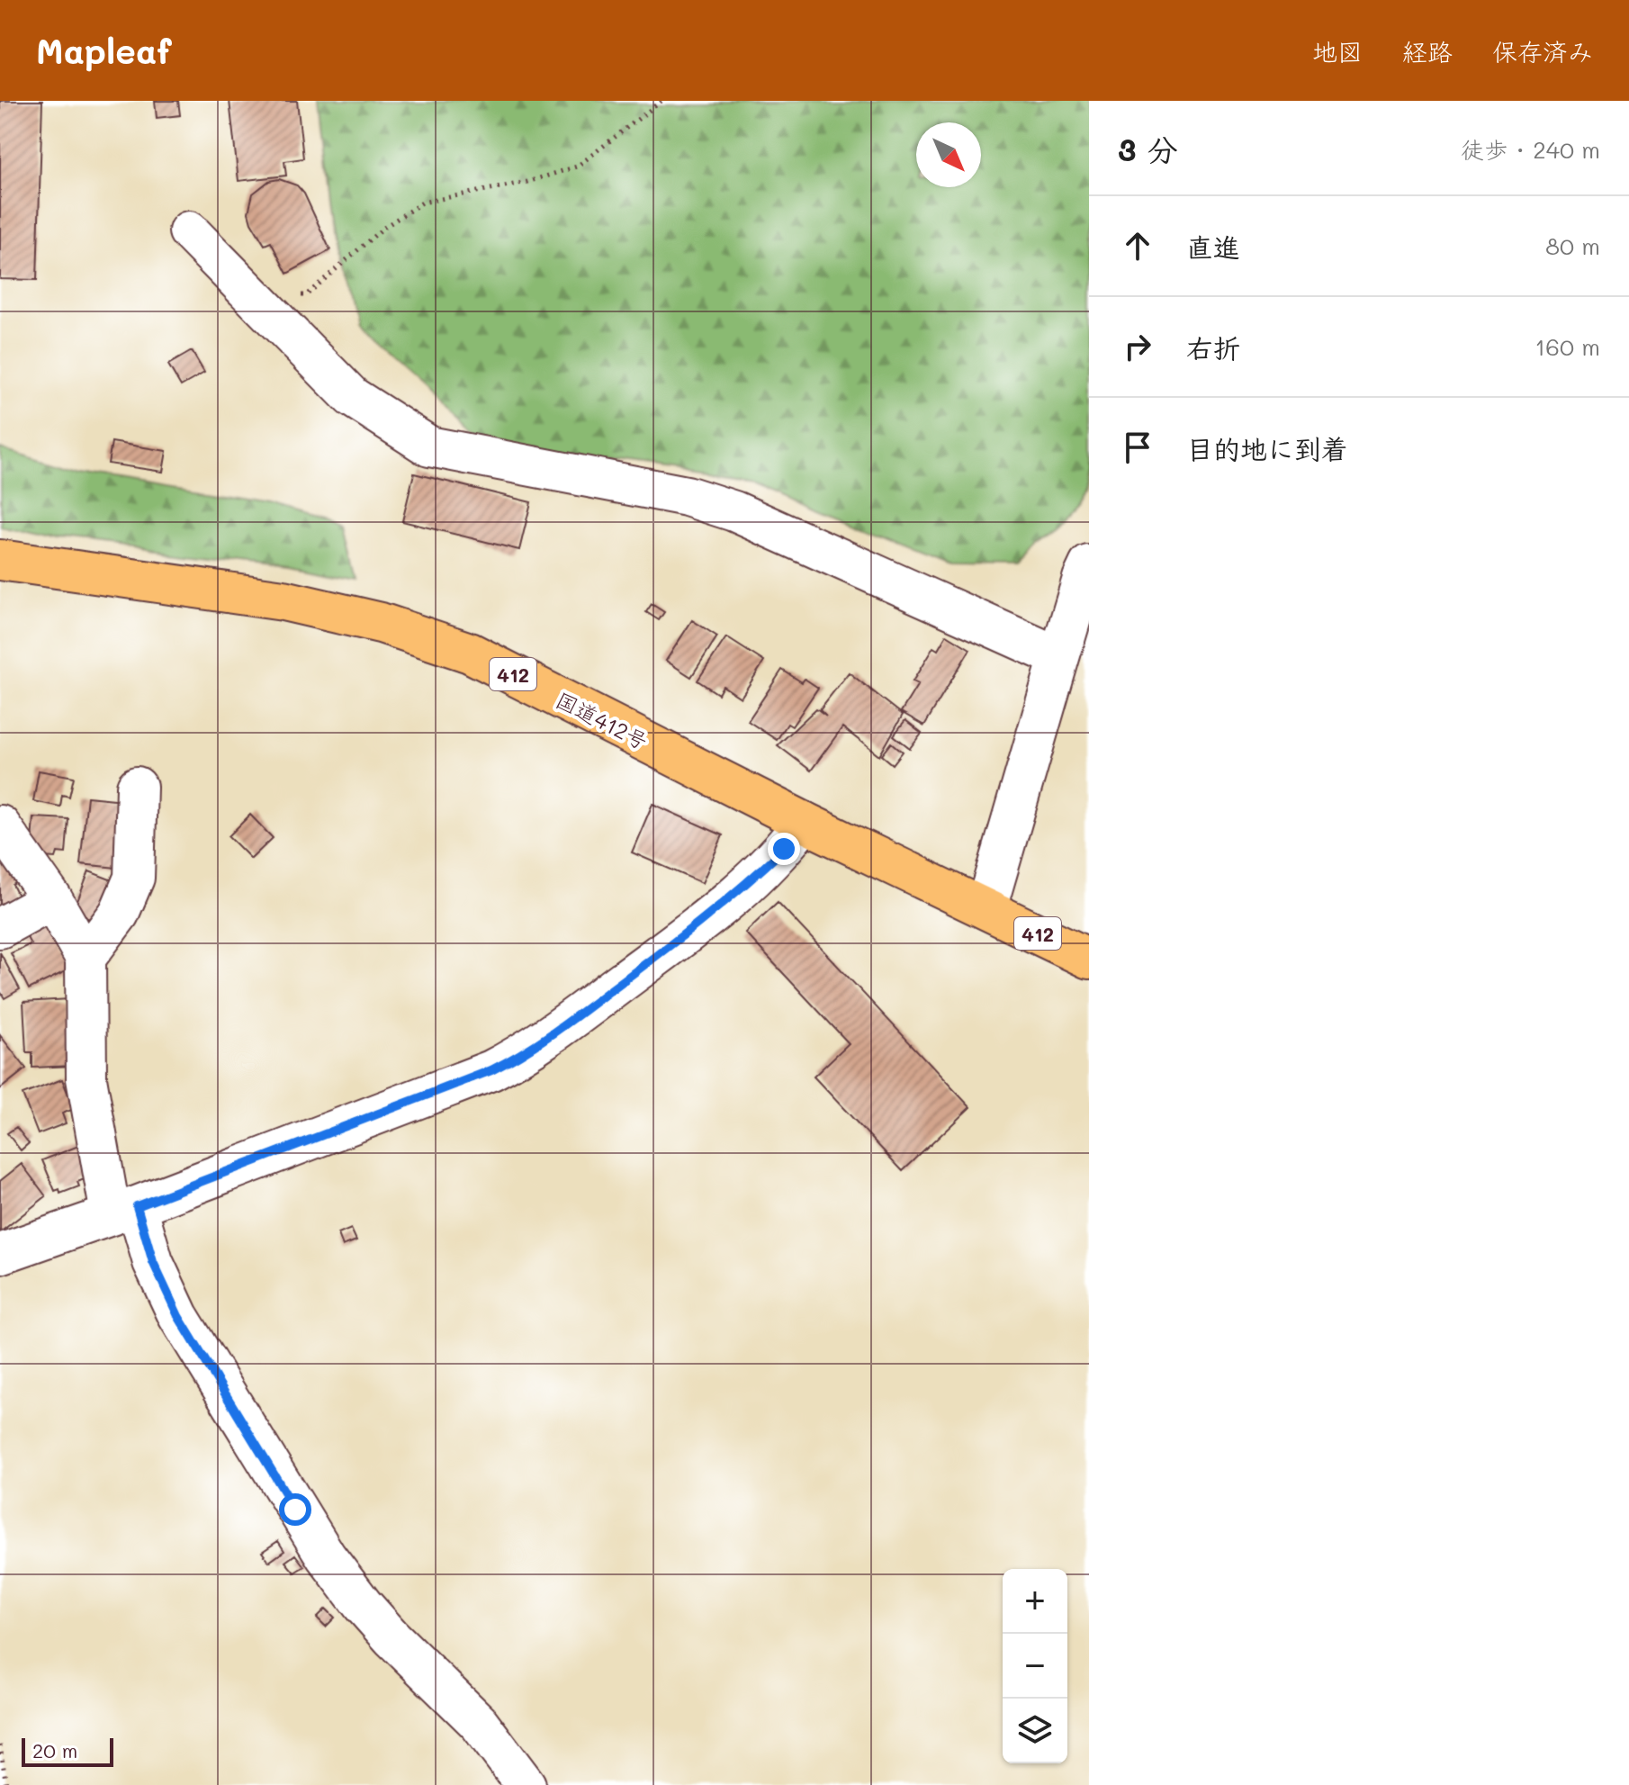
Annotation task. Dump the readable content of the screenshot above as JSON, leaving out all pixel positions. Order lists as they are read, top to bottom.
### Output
{
  "streets": {
    "highway": ["412", "国道412号"]
  },
  "scale_bar": "20 m",
  "north": "bottom right",
  "page": {
    "header": "Mapleaf",
    "nav": ["地図", "経路", "保存済み"],
    "heading": ["3 分", "徒歩 · 240 m"],
    "list": [
      ["直進", "80 m"],
      ["右折", "160 m"],
      "目的地に到着"
    ],
    "map_buttons": ["+", "−"],
    "scale": "20 m"
  }
}
